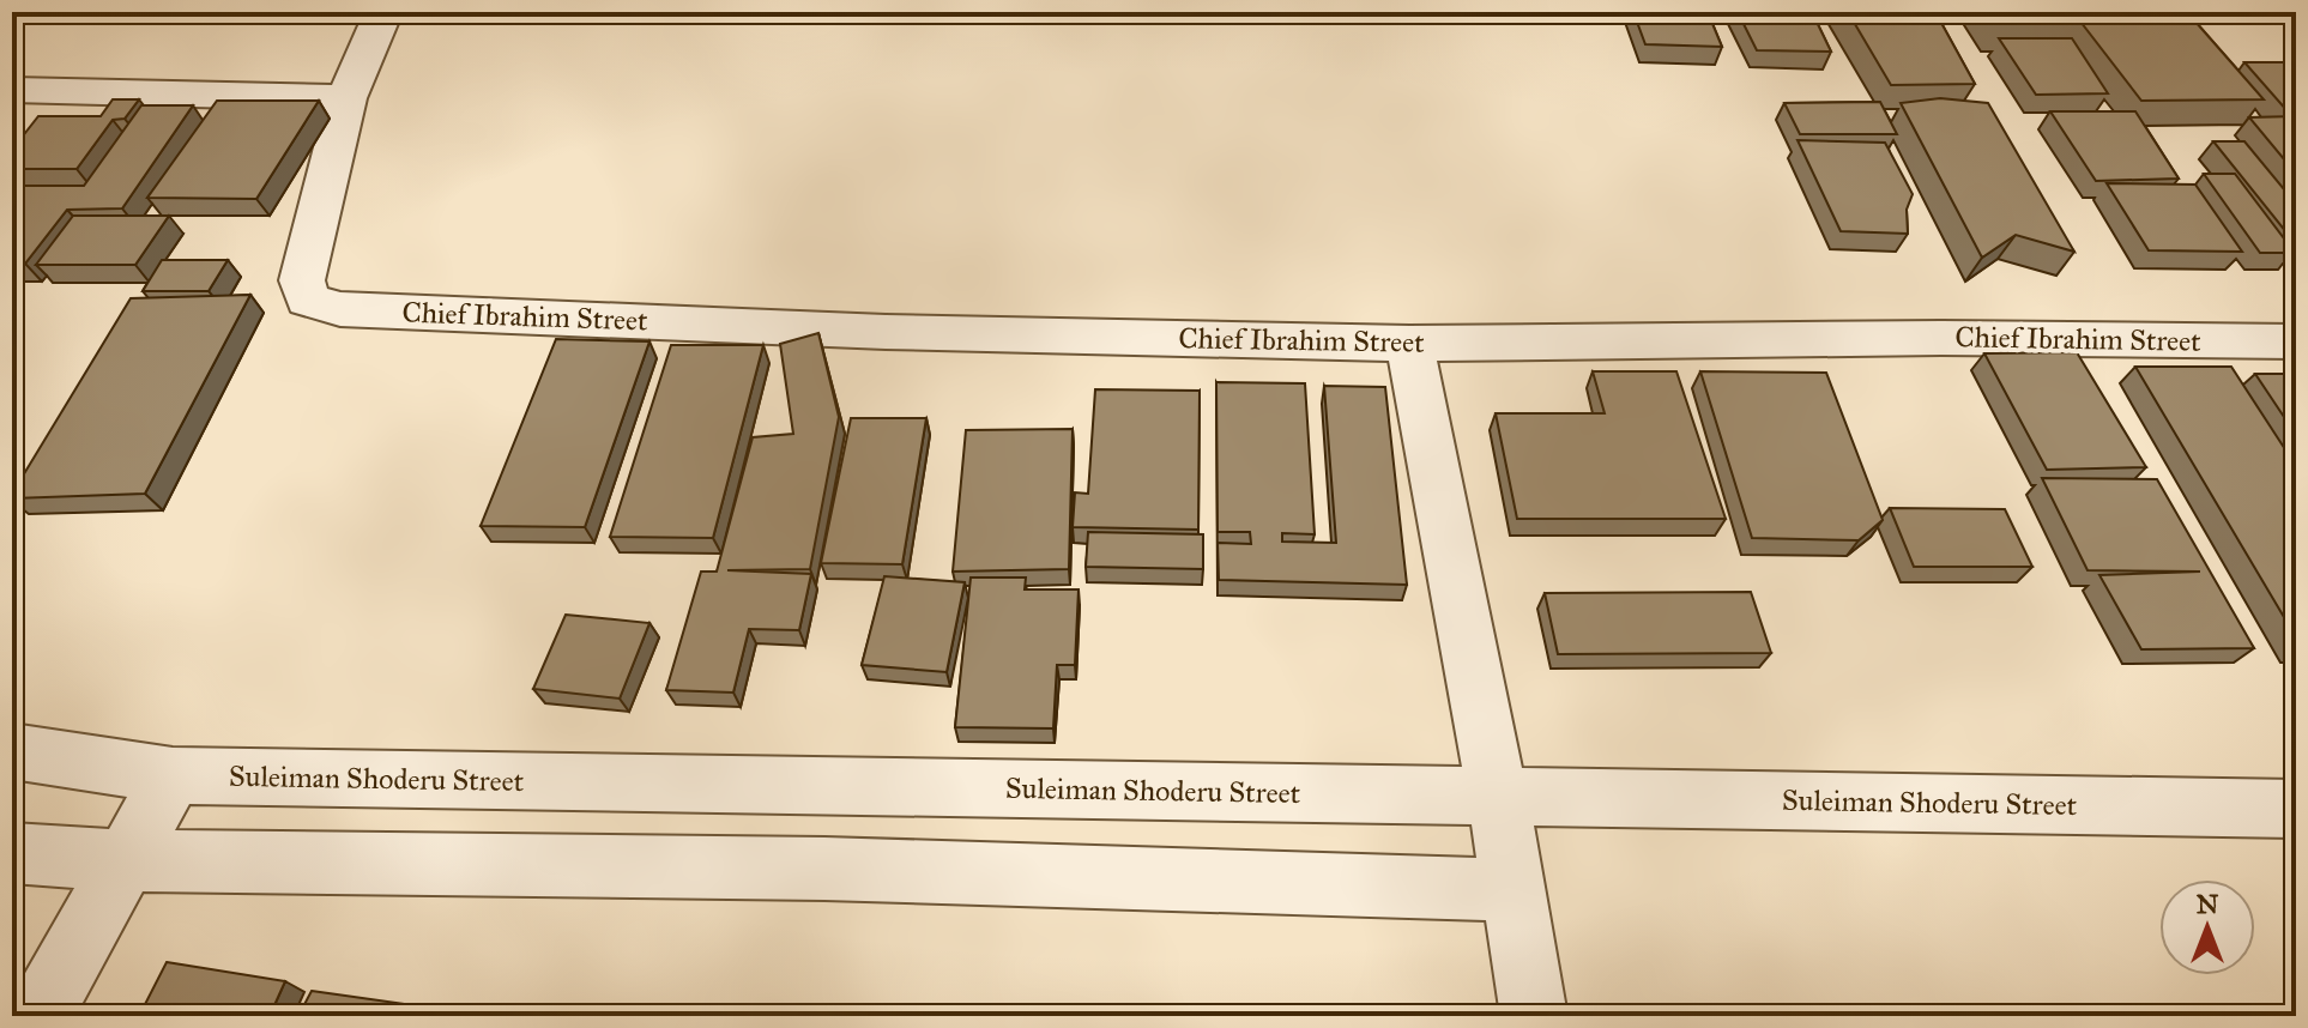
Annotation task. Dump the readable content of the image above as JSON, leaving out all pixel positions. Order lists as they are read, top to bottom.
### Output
{
  "streets": {
    "street": ["Chief Ibrahim Street", "Suleiman Shoderu Street"]
  },
  "north": "top"
}
